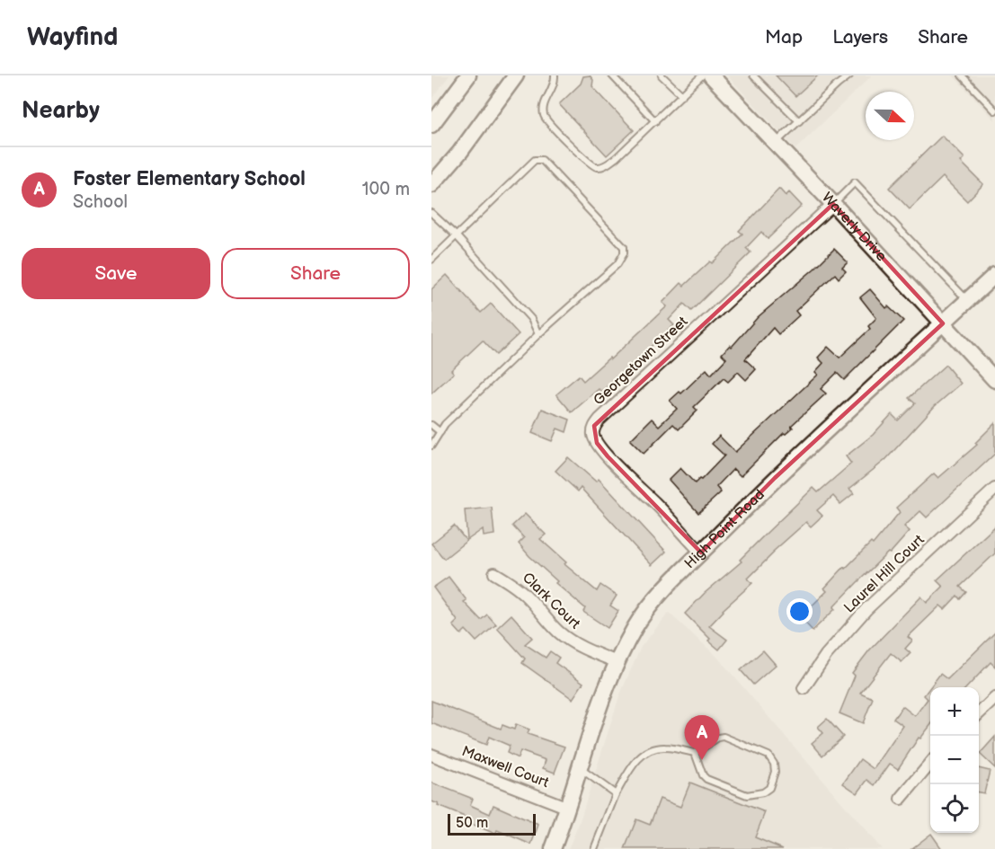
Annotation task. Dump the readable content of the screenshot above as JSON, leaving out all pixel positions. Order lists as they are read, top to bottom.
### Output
{
  "streets": {
    "street": [
      "Waverly Drive",
      "Georgetown Street",
      "High Point Road",
      "Laurel Hill Court",
      "Clark Court",
      "Maxwell Court"
    ]
  },
  "crossings": [
    ["Waverly Drive", "Georgetown Street"],
    ["Waverly Drive", "High Point Road"],
    ["Georgetown Street", "High Point Road"],
    ["High Point Road", "Clark Court"],
    ["High Point Road", "Maxwell Court"]
  ],
  "scale_bar": "50 m",
  "north": "right",
  "page": {
    "header": "Wayfind",
    "nav": ["Map", "Layers", "Share"],
    "heading": "Nearby",
    "list": [
      {
        "mark": "A",
        "name": "Foster Elementary School",
        "note": "School",
        "value": "100 m"
      }
    ],
    "buttons": ["Save", "Share"],
    "map_buttons": ["+", "−"],
    "pins": "A",
    "scale": "50 m"
  }
}
